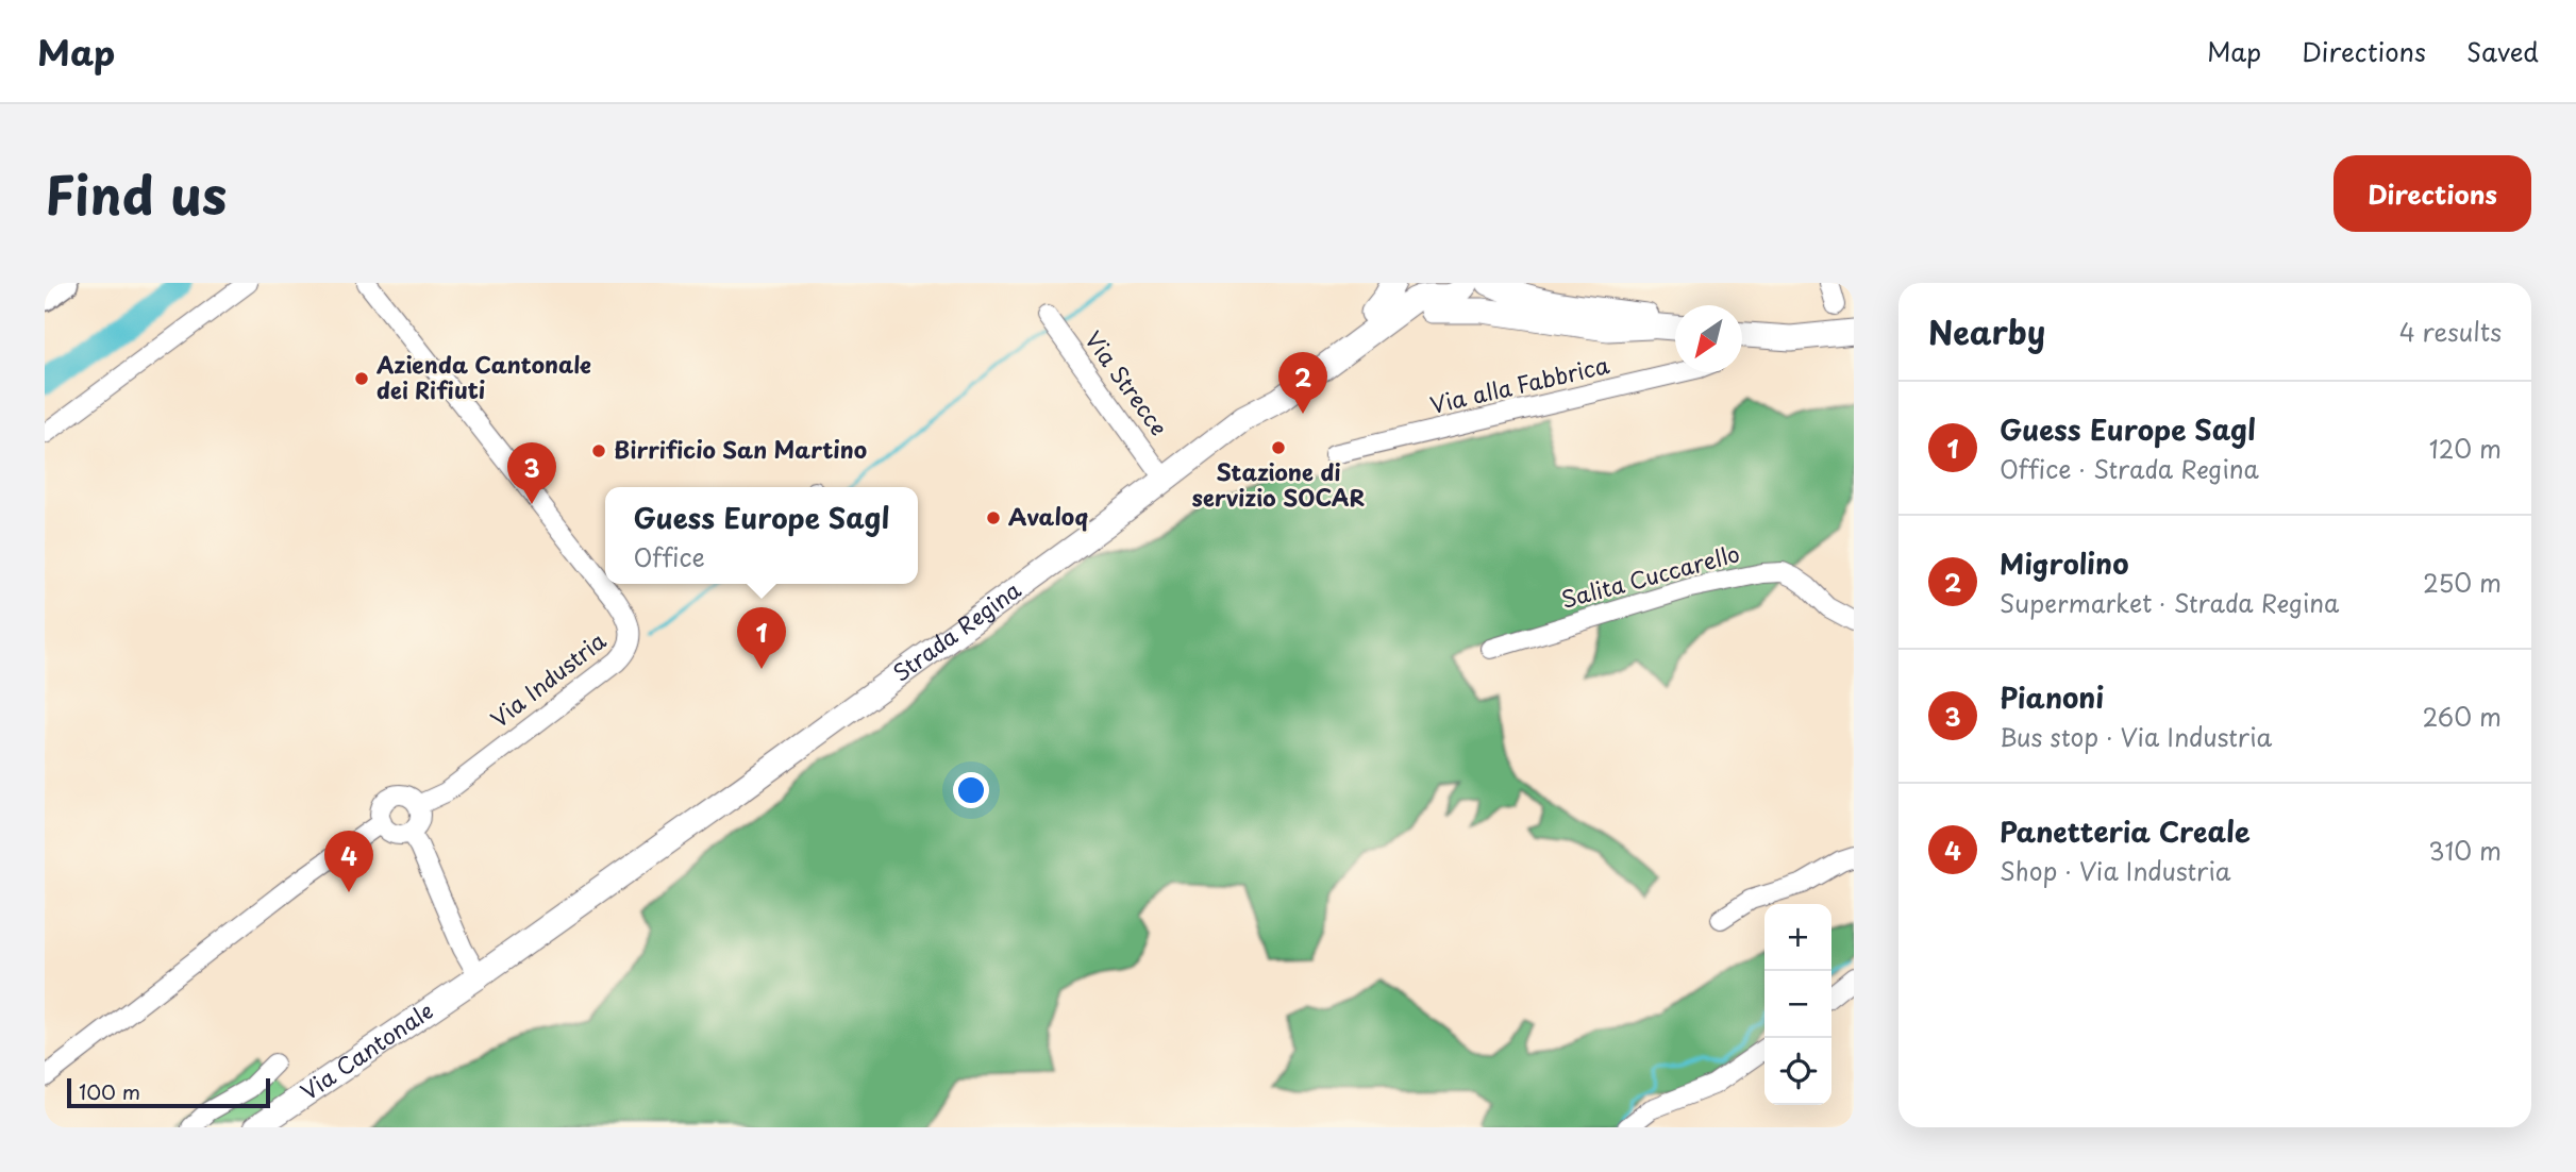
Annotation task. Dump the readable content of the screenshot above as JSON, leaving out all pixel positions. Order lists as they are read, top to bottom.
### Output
{
  "streets": {
    "main road": ["Strada Regina", "Via Cantonale"],
    "street": [
      "Via Strecce",
      "Via alla Fabbrica",
      "Salita Cuccarello",
      "Via Industria"
    ]
  },
  "crossings": [
    ["Via Strecce", "Strada Regina"],
    ["Strada Regina", "Via Cantonale"]
  ],
  "places": [
    "Azienda Cantonale dei Rifiuti",
    "Stazione di servizio SOCAR",
    "Birrificio San Martino",
    "Avaloq"
  ],
  "scale_bar": "100 m",
  "north": "bottom left",
  "page": {
    "header": "Map",
    "nav": ["Map", "Directions", "Saved"],
    "title": "Find us",
    "buttons": "Directions",
    "heading": ["Nearby", "4 results"],
    "pins": [
      "2",
      "3",
      "1",
      "4"
    ],
    "list": [
      {
        "mark": "1",
        "name": "Guess Europe Sagl",
        "note": "Office · Strada Regina",
        "value": "120 m"
      },
      {
        "mark": "2",
        "name": "Migrolino",
        "note": "Supermarket · Strada Regina",
        "value": "250 m"
      },
      {
        "mark": "3",
        "name": "Pianoni",
        "note": "Bus stop · Via Industria",
        "value": "260 m"
      },
      {
        "mark": "4",
        "name": "Panetteria Creale",
        "note": "Shop · Via Industria",
        "value": "310 m"
      }
    ],
    "popup": ["Guess Europe Sagl", "Office"],
    "map_buttons": ["+", "−"],
    "scale": "100 m"
  }
}
